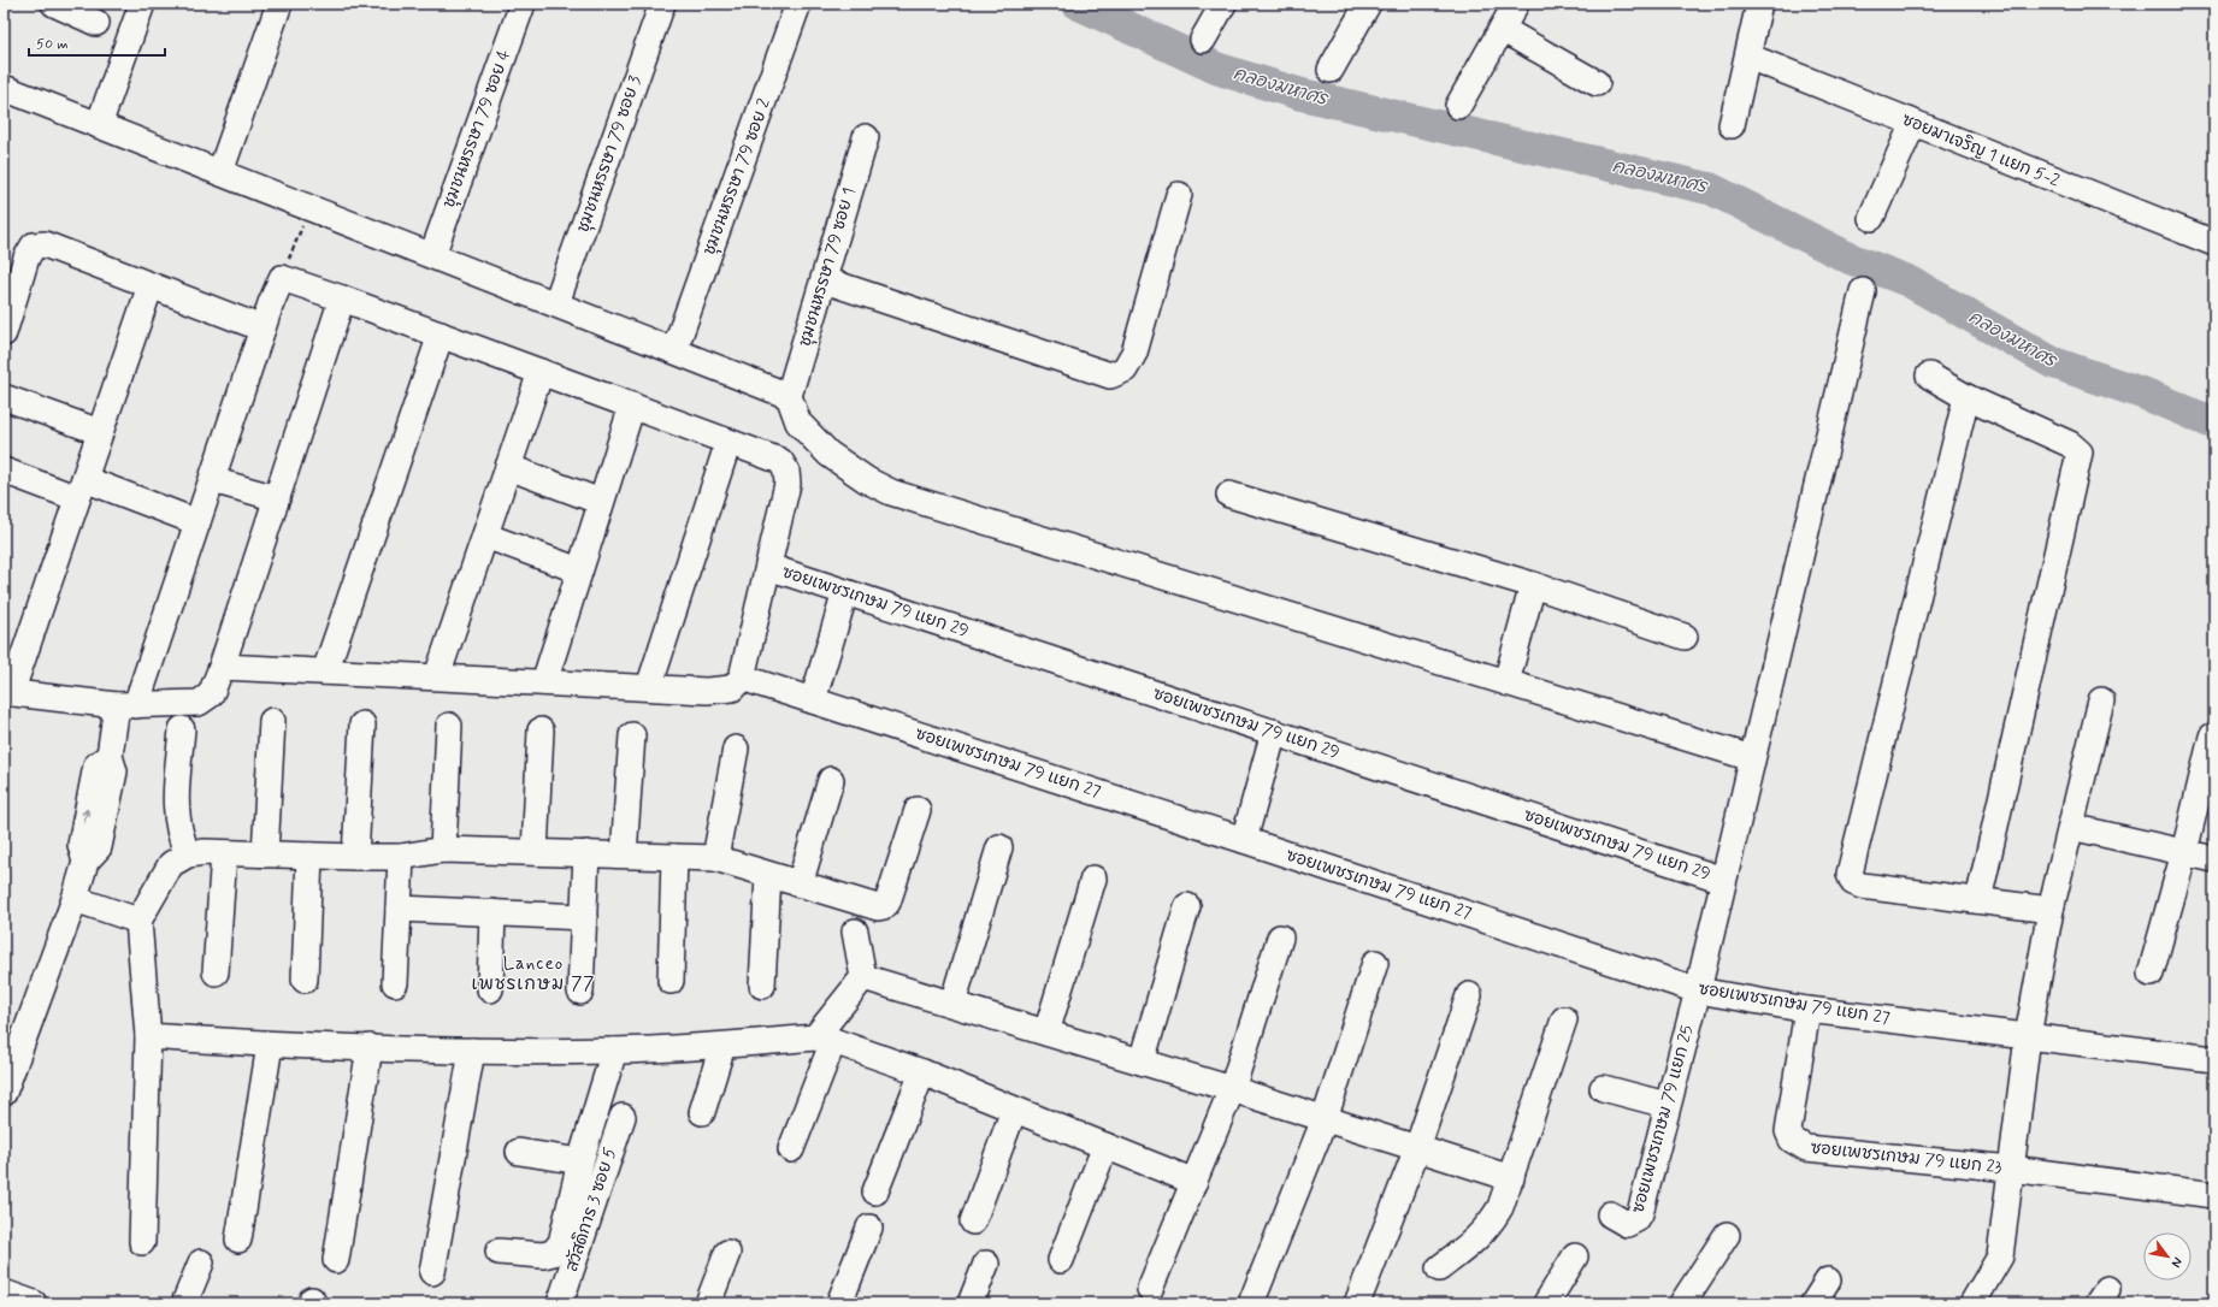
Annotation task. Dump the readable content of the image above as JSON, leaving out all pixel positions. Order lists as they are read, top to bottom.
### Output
{
  "streets": {
    "street": [
      "ชุมชนหรรษา 79 ซอย 4",
      "ซอยมาเจริญ 1 แยก 5-2",
      "ชุมชนหรรษา 79 ซอย 3",
      "ชุมชนหรรษา 79 ซอย 2",
      "ชุมชนหรรษา 79 ซอย 1",
      "ซอยเพชรเกษม 79 แยก 29",
      "ซอยเพชรเกษม 79 แยก 27",
      "ซอยเพชรเกษม 79 แยก 25",
      "ซอยเพชรเกษม 79 แยก 23",
      "สวัสดิการ 3 ซอย 5"
    ]
  },
  "crossings": [
    ["ซอยเพชรเกษม 79 แยก 29", "ซอยเพชรเกษม 79 แยก 25"],
    ["ซอยเพชรเกษม 79 แยก 27", "ซอยเพชรเกษม 79 แยก 25"],
    ["ซอยเพชรเกษม 79 แยก 27", "ซอยเพชรเกษม 79 แยก 23"]
  ],
  "districts": ["Lanceo เพชรเกษม 77"],
  "water": ["คลองมหาศร"],
  "scale_bar": "50 m",
  "north": "bottom right"
}
